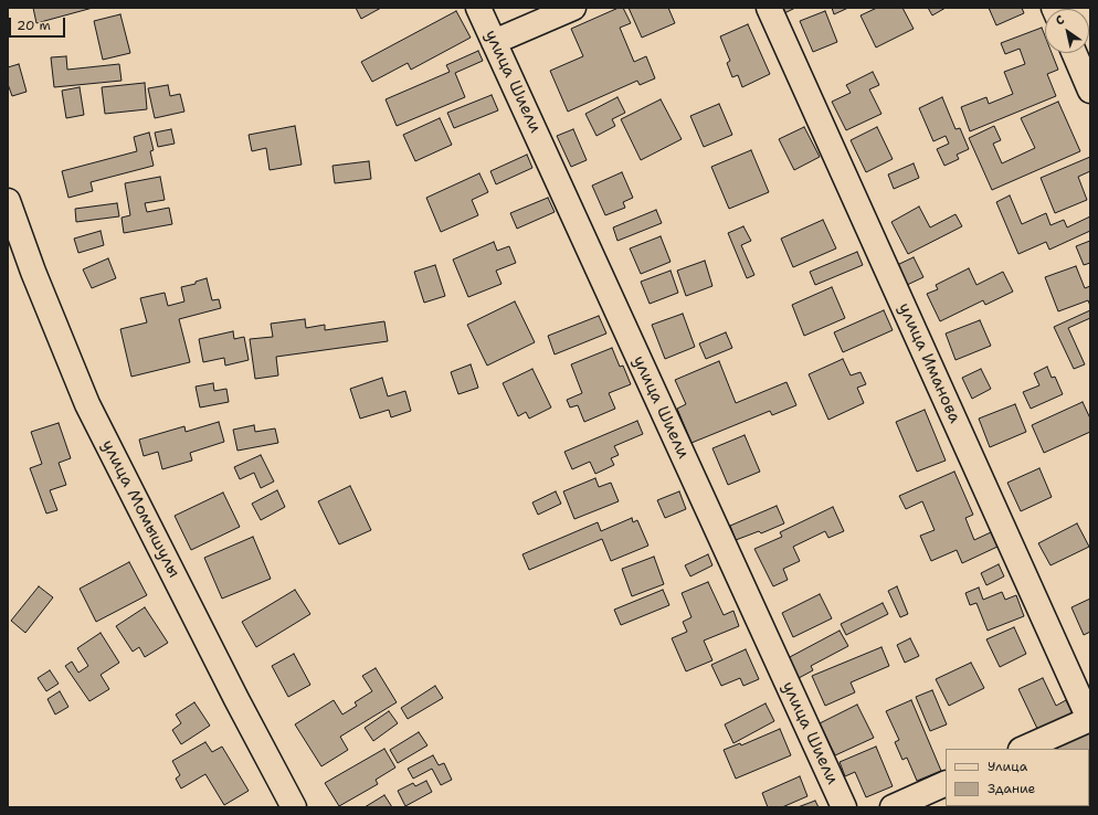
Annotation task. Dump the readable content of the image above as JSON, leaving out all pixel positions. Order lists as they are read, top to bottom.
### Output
{
  "streets": {
    "street": ["улица Шиели", "улица Иманова", "улица Момышулы"]
  },
  "legend": ["Улица", "Здание"],
  "scale_bar": "20 m",
  "north": "top left"
}
